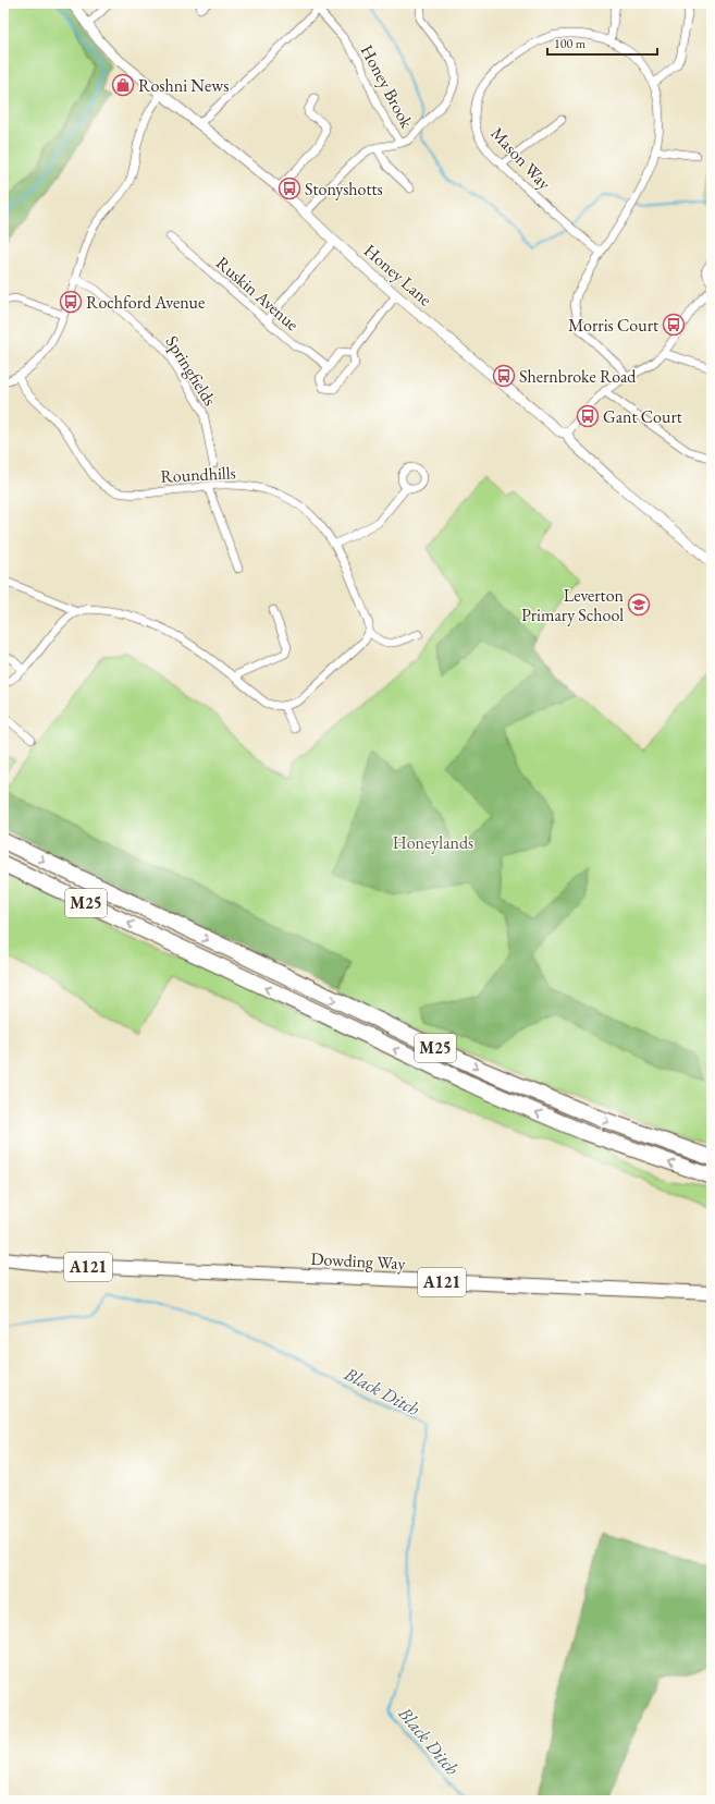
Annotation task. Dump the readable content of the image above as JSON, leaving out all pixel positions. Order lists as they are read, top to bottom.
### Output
{
  "streets": {
    "highway": ["M25"],
    "main road": ["Dowding Way", "A121"],
    "street": [
      "Honey Brook",
      "Mason Way",
      "Honey Lane",
      "Ruskin Avenue",
      "Springfields",
      "Roundhills"
    ]
  },
  "water": ["Black Ditch"],
  "parks": ["Honeylands"],
  "places": {
    "shop": ["Roshni News"],
    "bus stop": [
      "Stonyshotts",
      "Rochford Avenue",
      "Morris Court",
      "Shernbroke Road",
      "Gant Court"
    ],
    "school or university": ["Leverton Primary School"]
  },
  "scale_bar": "100 m"
}
